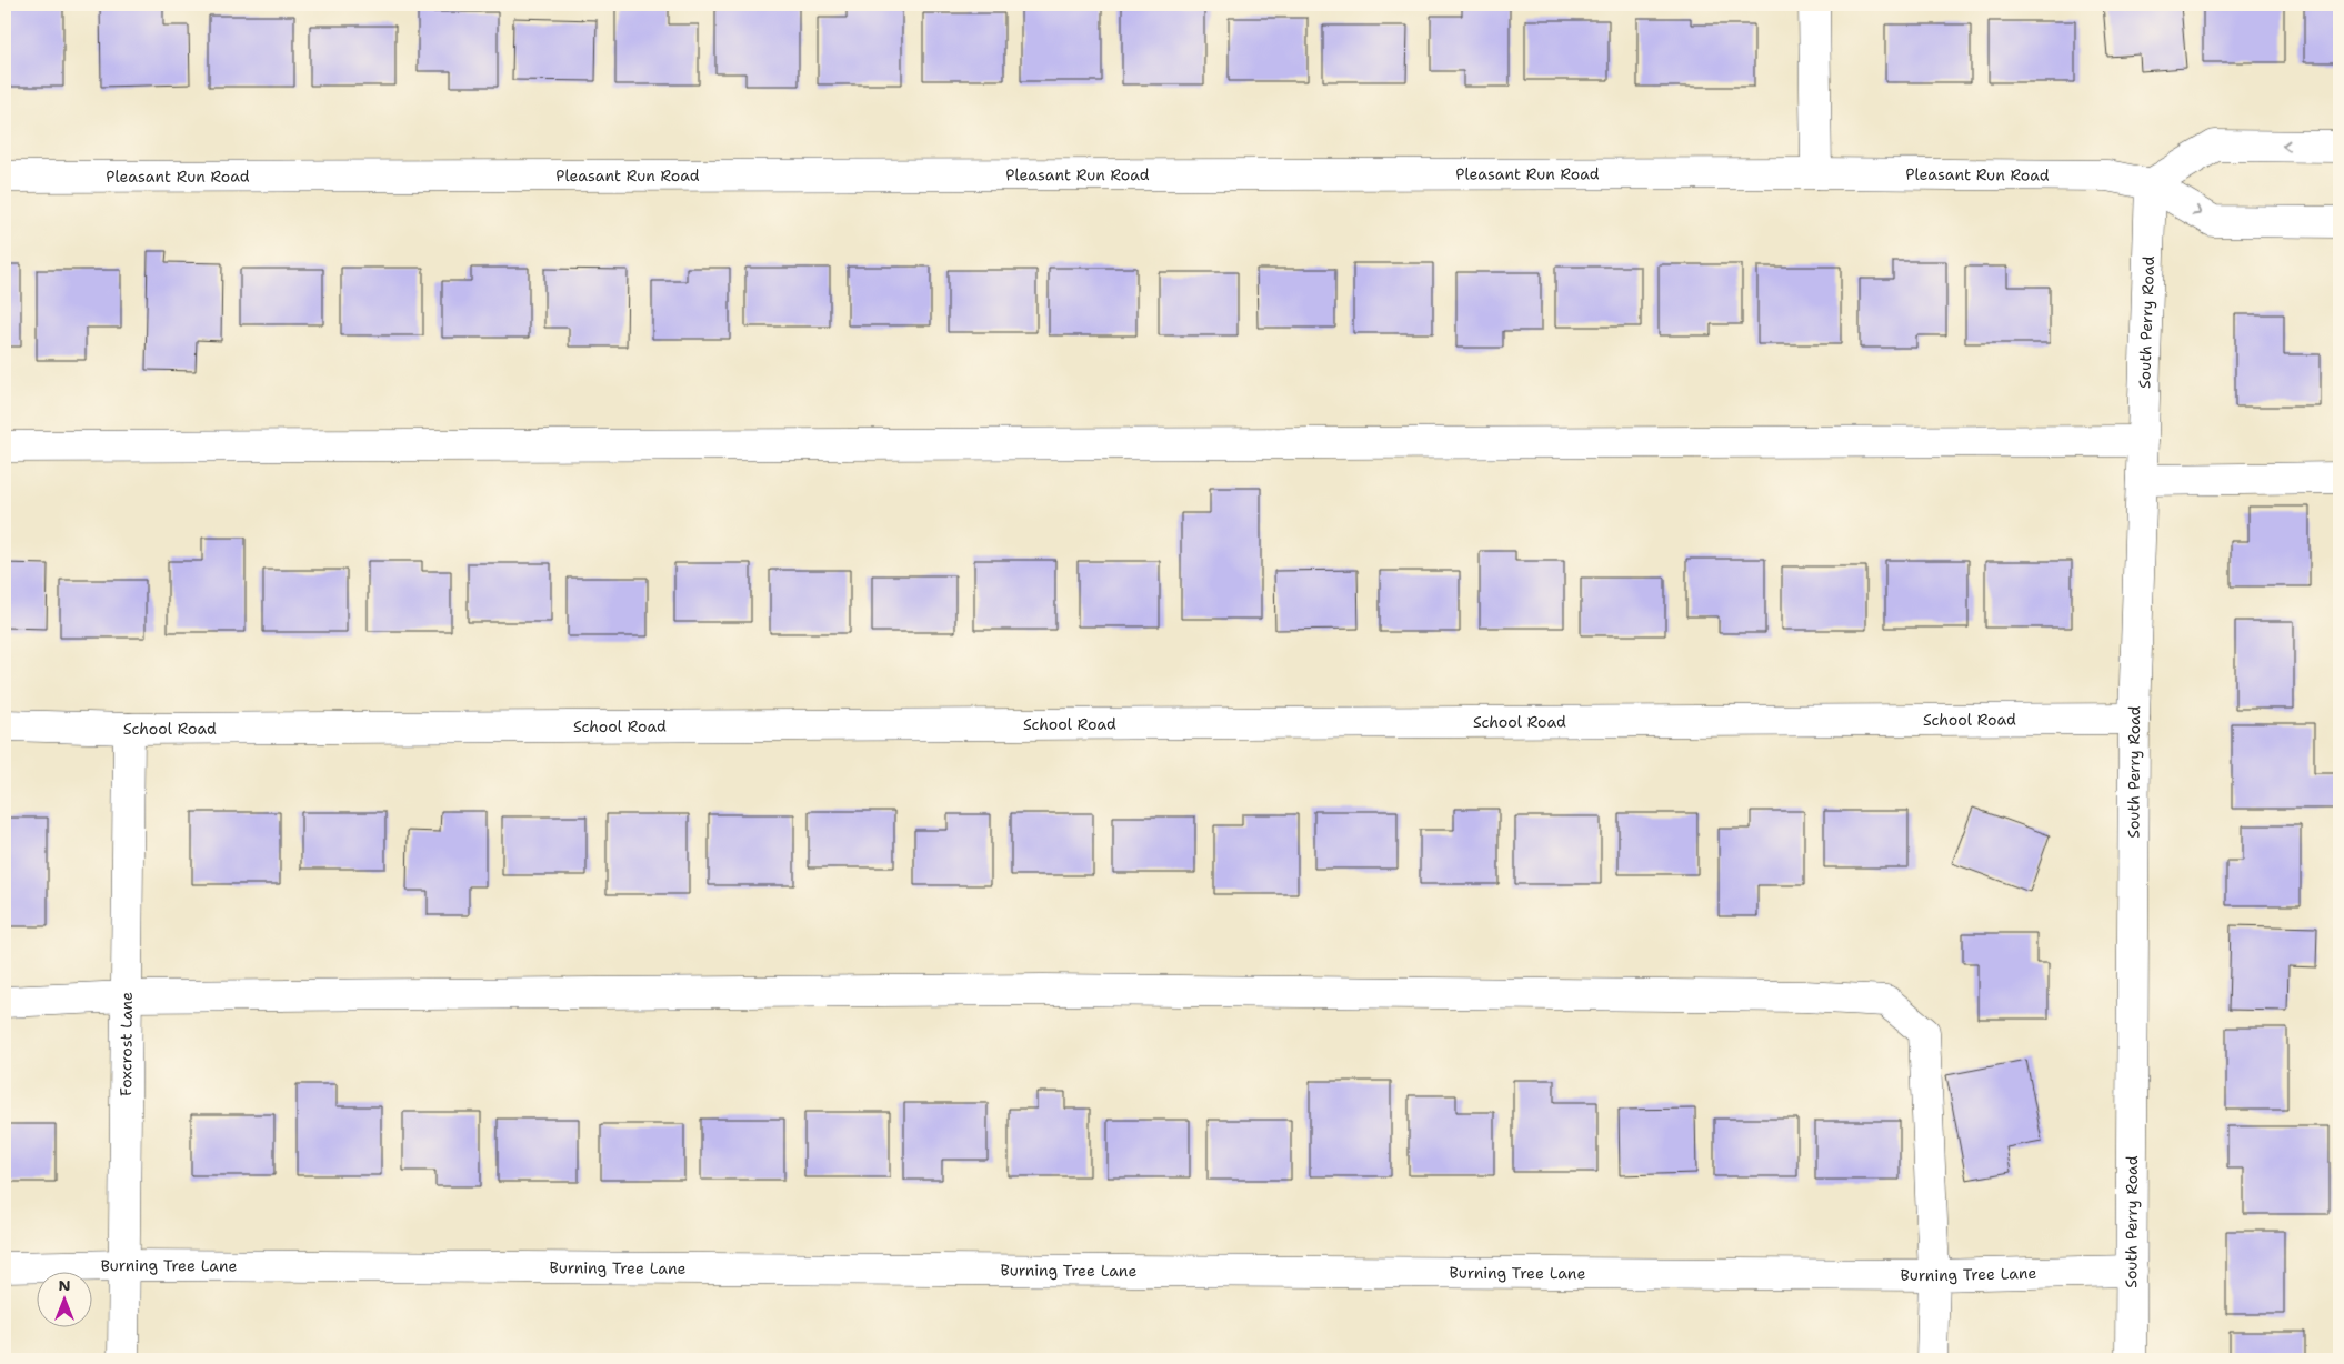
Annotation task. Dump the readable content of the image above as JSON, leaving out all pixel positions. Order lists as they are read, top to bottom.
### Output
{
  "streets": {
    "street": [
      "Pleasant Run Road",
      "South Perry Road",
      "School Road",
      "Foxcrost Lane",
      "Burning Tree Lane"
    ]
  },
  "crossings": [
    ["Pleasant Run Road", "South Perry Road"],
    ["South Perry Road", "School Road"],
    ["South Perry Road", "Burning Tree Lane"],
    ["School Road", "Foxcrost Lane"],
    ["Foxcrost Lane", "Burning Tree Lane"]
  ],
  "north": "top"
}
